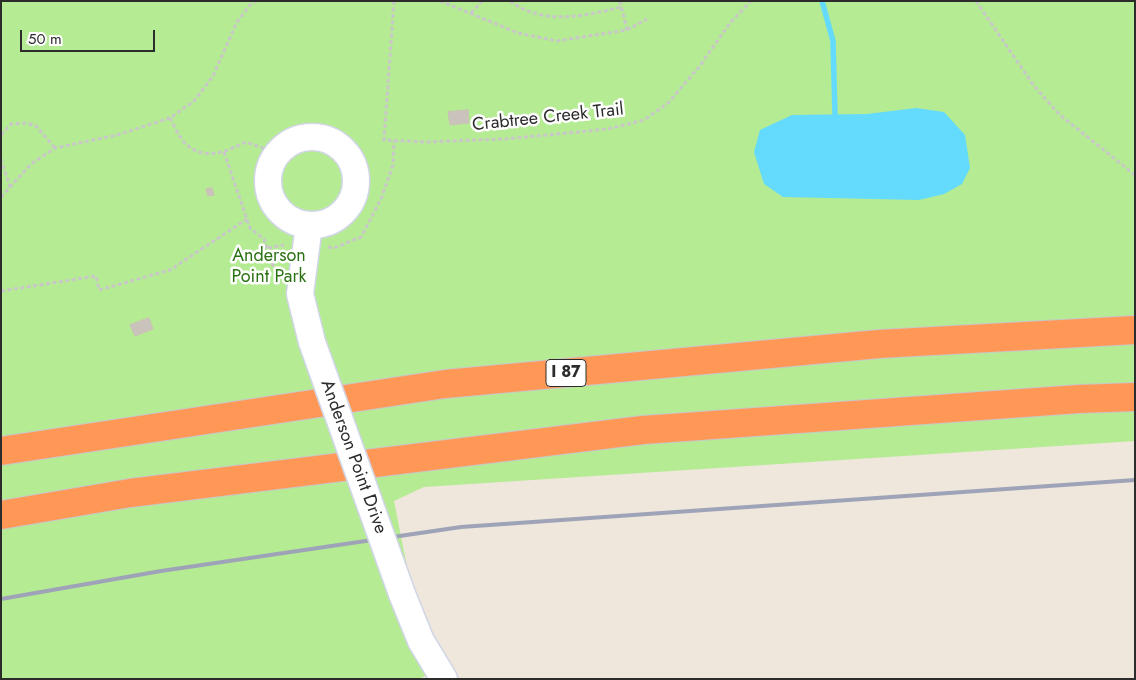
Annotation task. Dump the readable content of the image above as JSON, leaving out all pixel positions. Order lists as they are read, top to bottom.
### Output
{
  "streets": {
    "highway": ["I 87"],
    "street": ["Anderson Point Drive"],
    "path": ["Crabtree Creek Trail"]
  },
  "parks": ["Anderson Point Park"],
  "scale_bar": "50 m"
}
